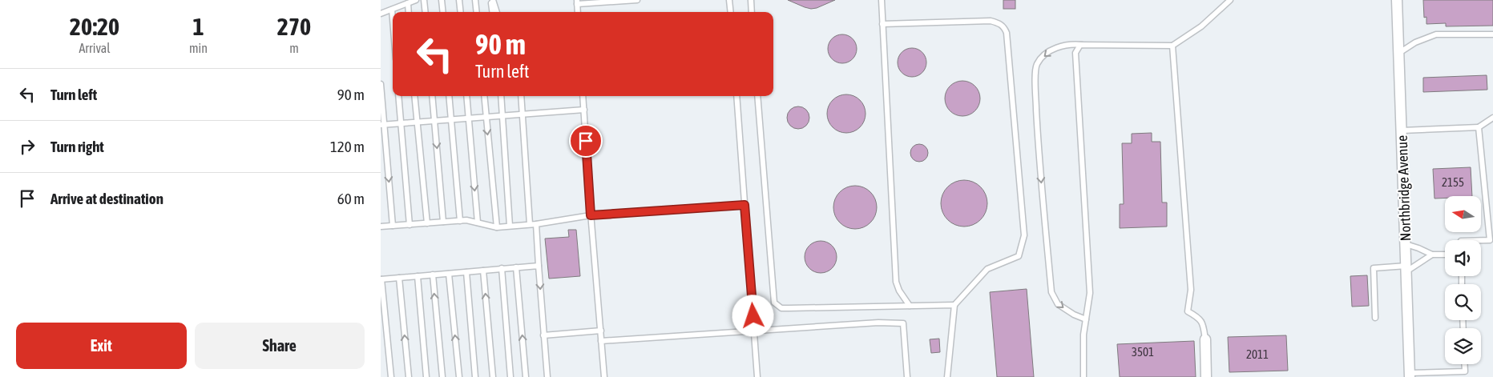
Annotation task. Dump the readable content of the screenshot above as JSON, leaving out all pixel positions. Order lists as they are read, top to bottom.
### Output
{
  "streets": {
    "street": ["Northbridge Avenue"]
  },
  "house_numbers": ["2155", "3501", "2011"],
  "north": "left",
  "page": {
    "eta": [
      "20:20",
      "Arrival",
      "1",
      "min",
      "270",
      "m"
    ],
    "turn": ["90 m", "Turn left"],
    "list": [
      {
        "name": "Turn left",
        "value": "90 m"
      },
      {
        "name": "Turn right",
        "value": "120 m"
      },
      {
        "name": "Arrive at destination",
        "value": "60 m"
      }
    ],
    "buttons": ["Exit", "Share"]
  }
}
